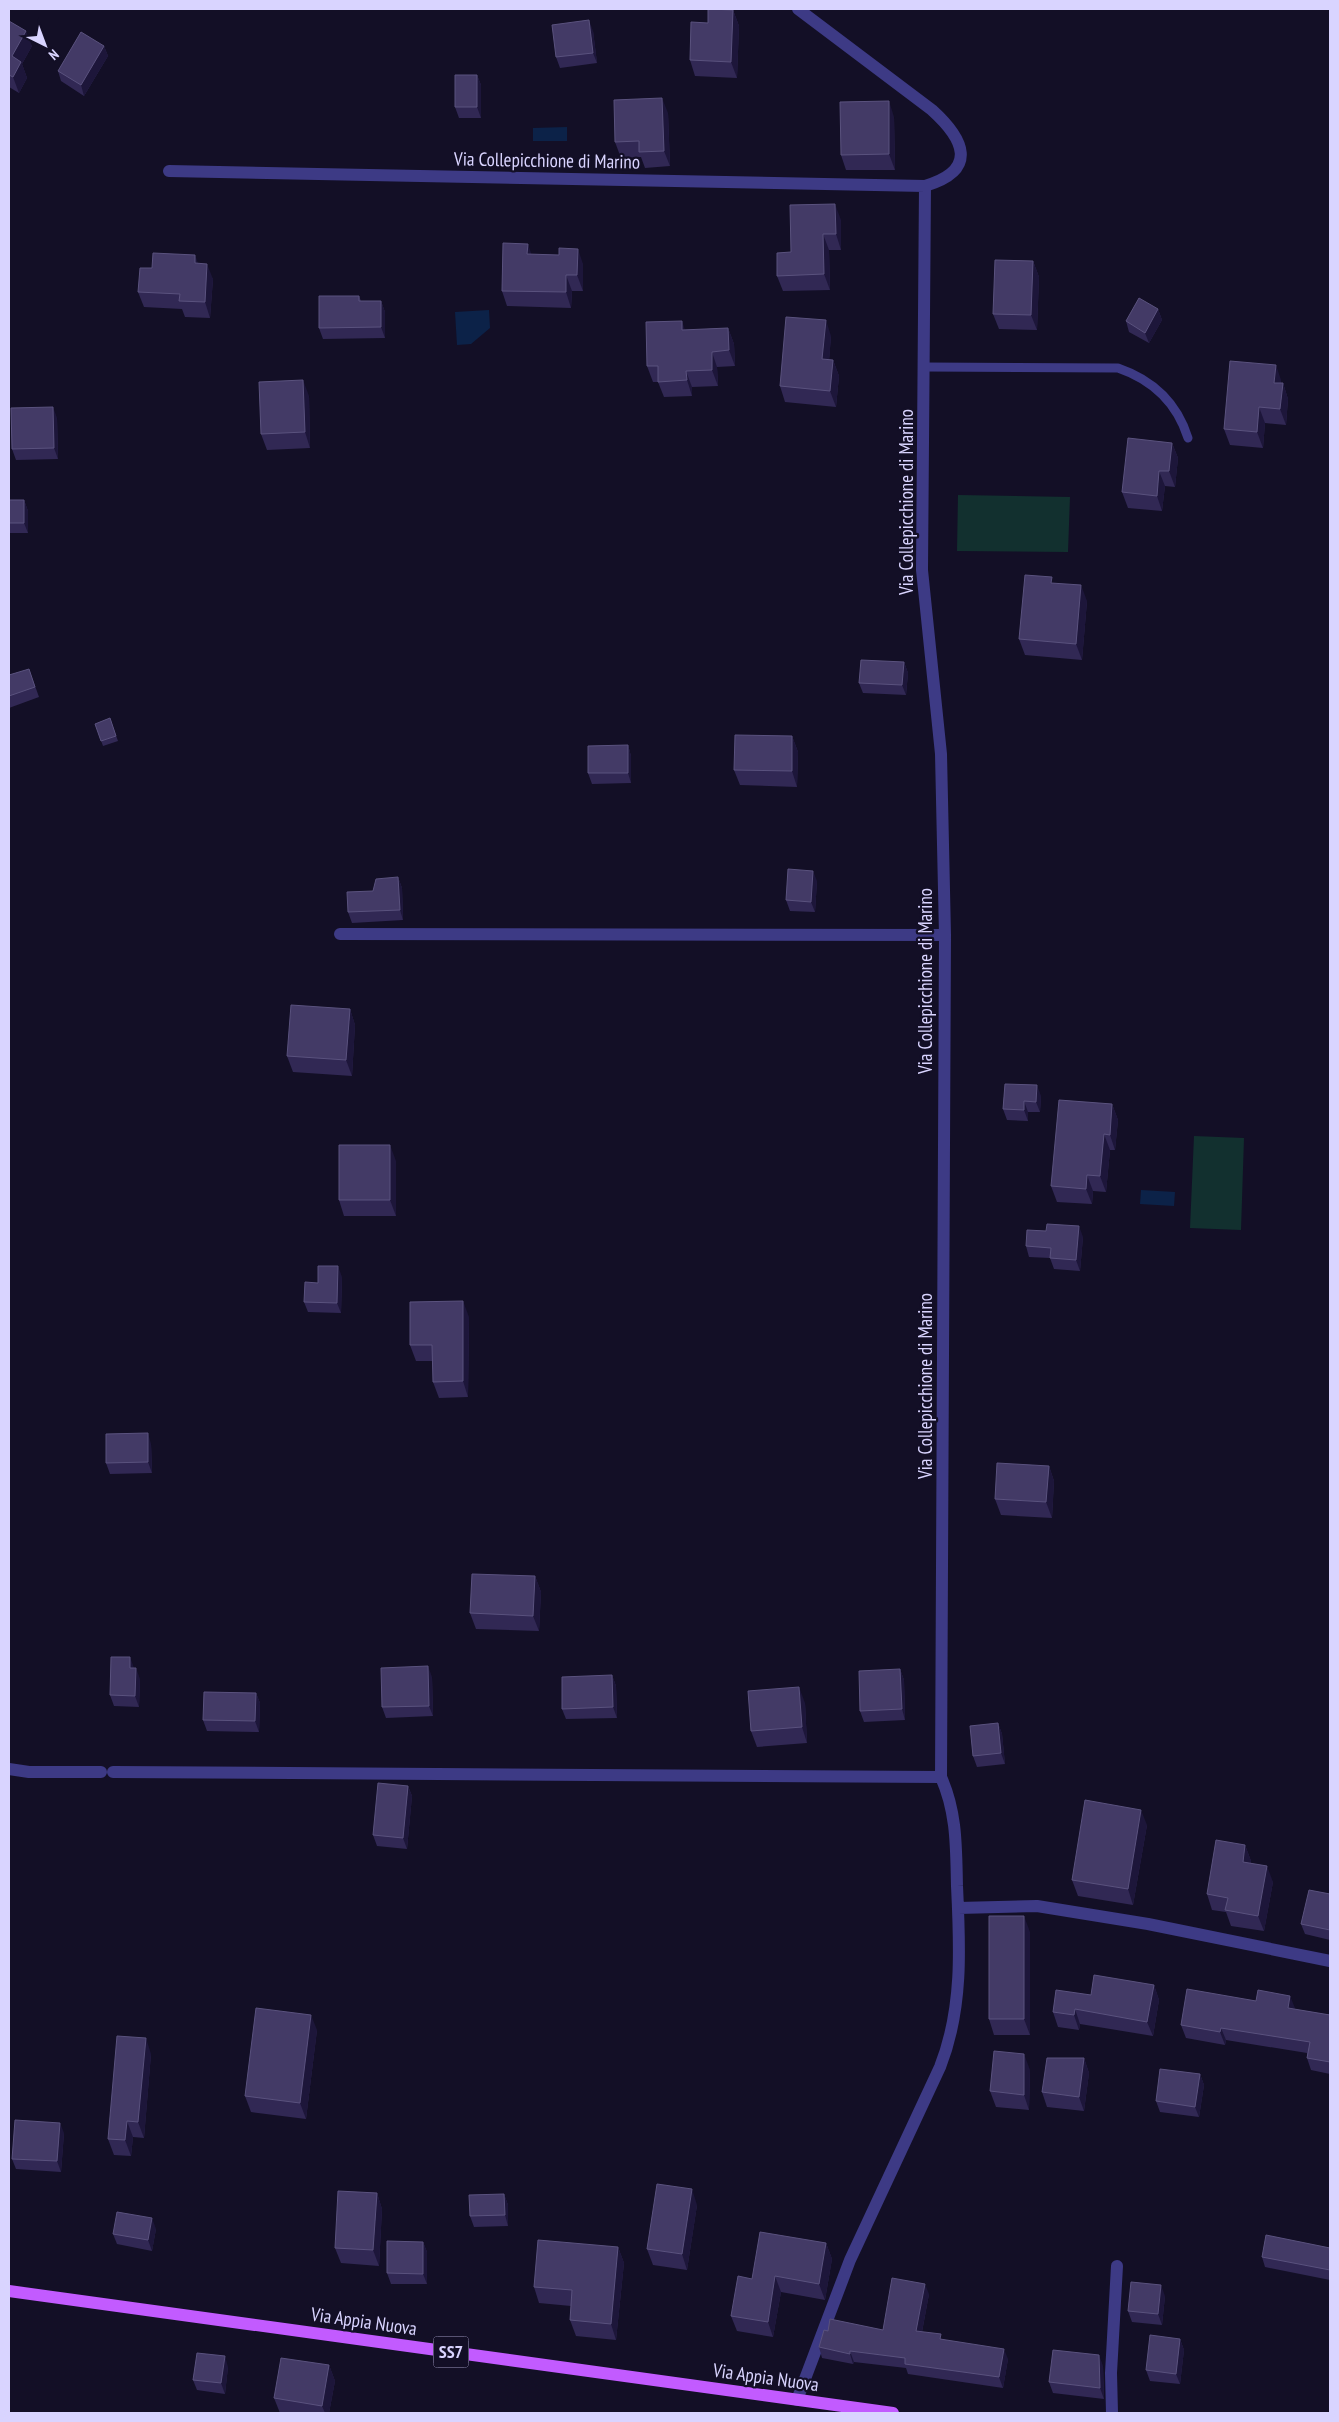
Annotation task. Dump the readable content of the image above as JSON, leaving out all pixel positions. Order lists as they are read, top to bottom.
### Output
{
  "streets": {
    "main road": ["Via Appia Nuova", "SS7"],
    "street": ["Via Collepicchione di Marino"]
  },
  "north": "bottom right"
}
